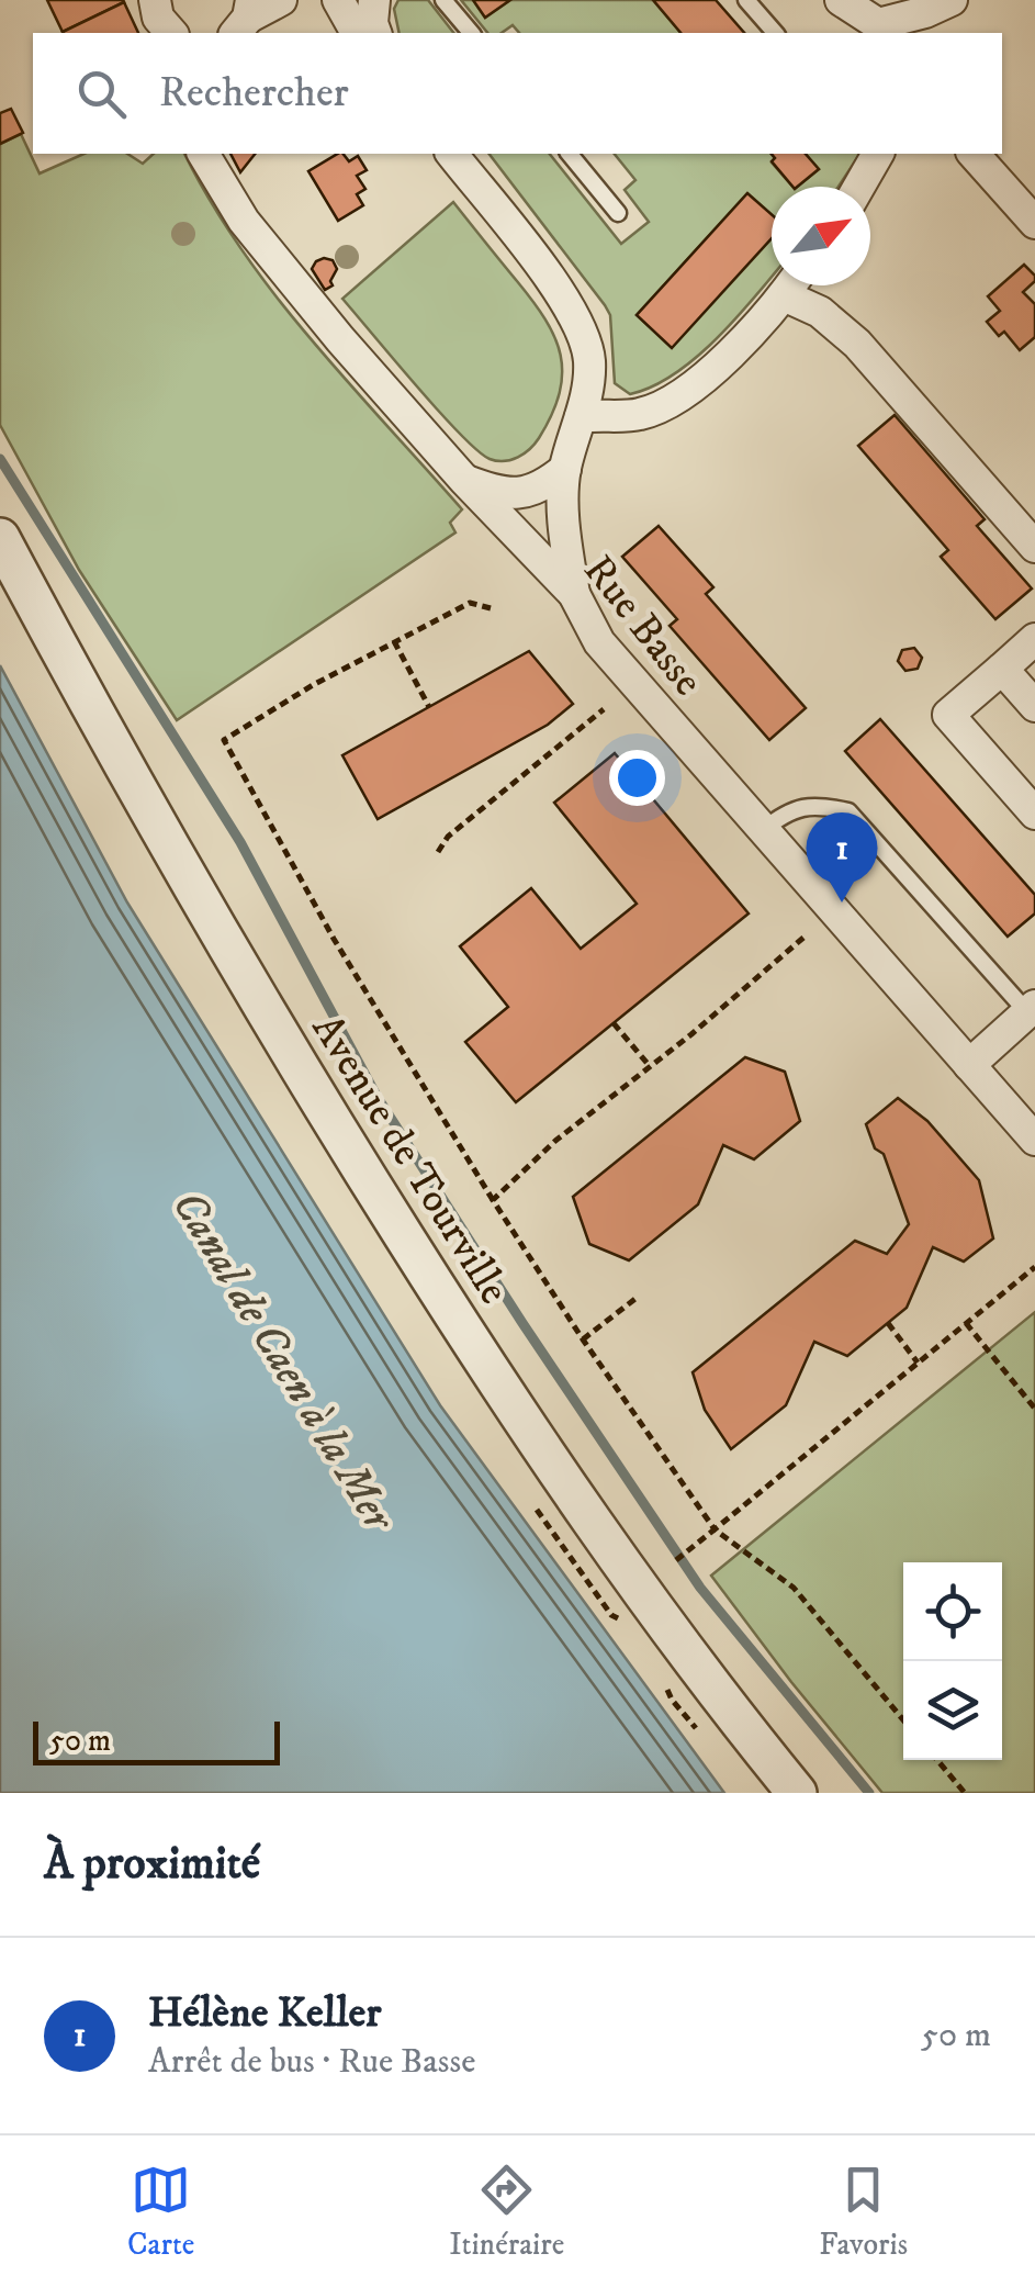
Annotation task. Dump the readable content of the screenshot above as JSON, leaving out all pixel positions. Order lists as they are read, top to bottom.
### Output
{
  "streets": {
    "street": ["Rue Basse", "Avenue de Tourville"]
  },
  "water": ["Canal de Caen à la Mer"],
  "scale_bar": "50 m",
  "north": "top right",
  "page": {
    "search": "Rechercher",
    "pins": "1",
    "scale": "50 m",
    "heading": "À proximité",
    "list": [
      {
        "mark": "1",
        "name": "Hélène Keller",
        "note": "Arrêt de bus · Rue Basse",
        "value": "50 m"
      }
    ],
    "nav": ["Carte", "Itinéraire", "Favoris"]
  }
}
